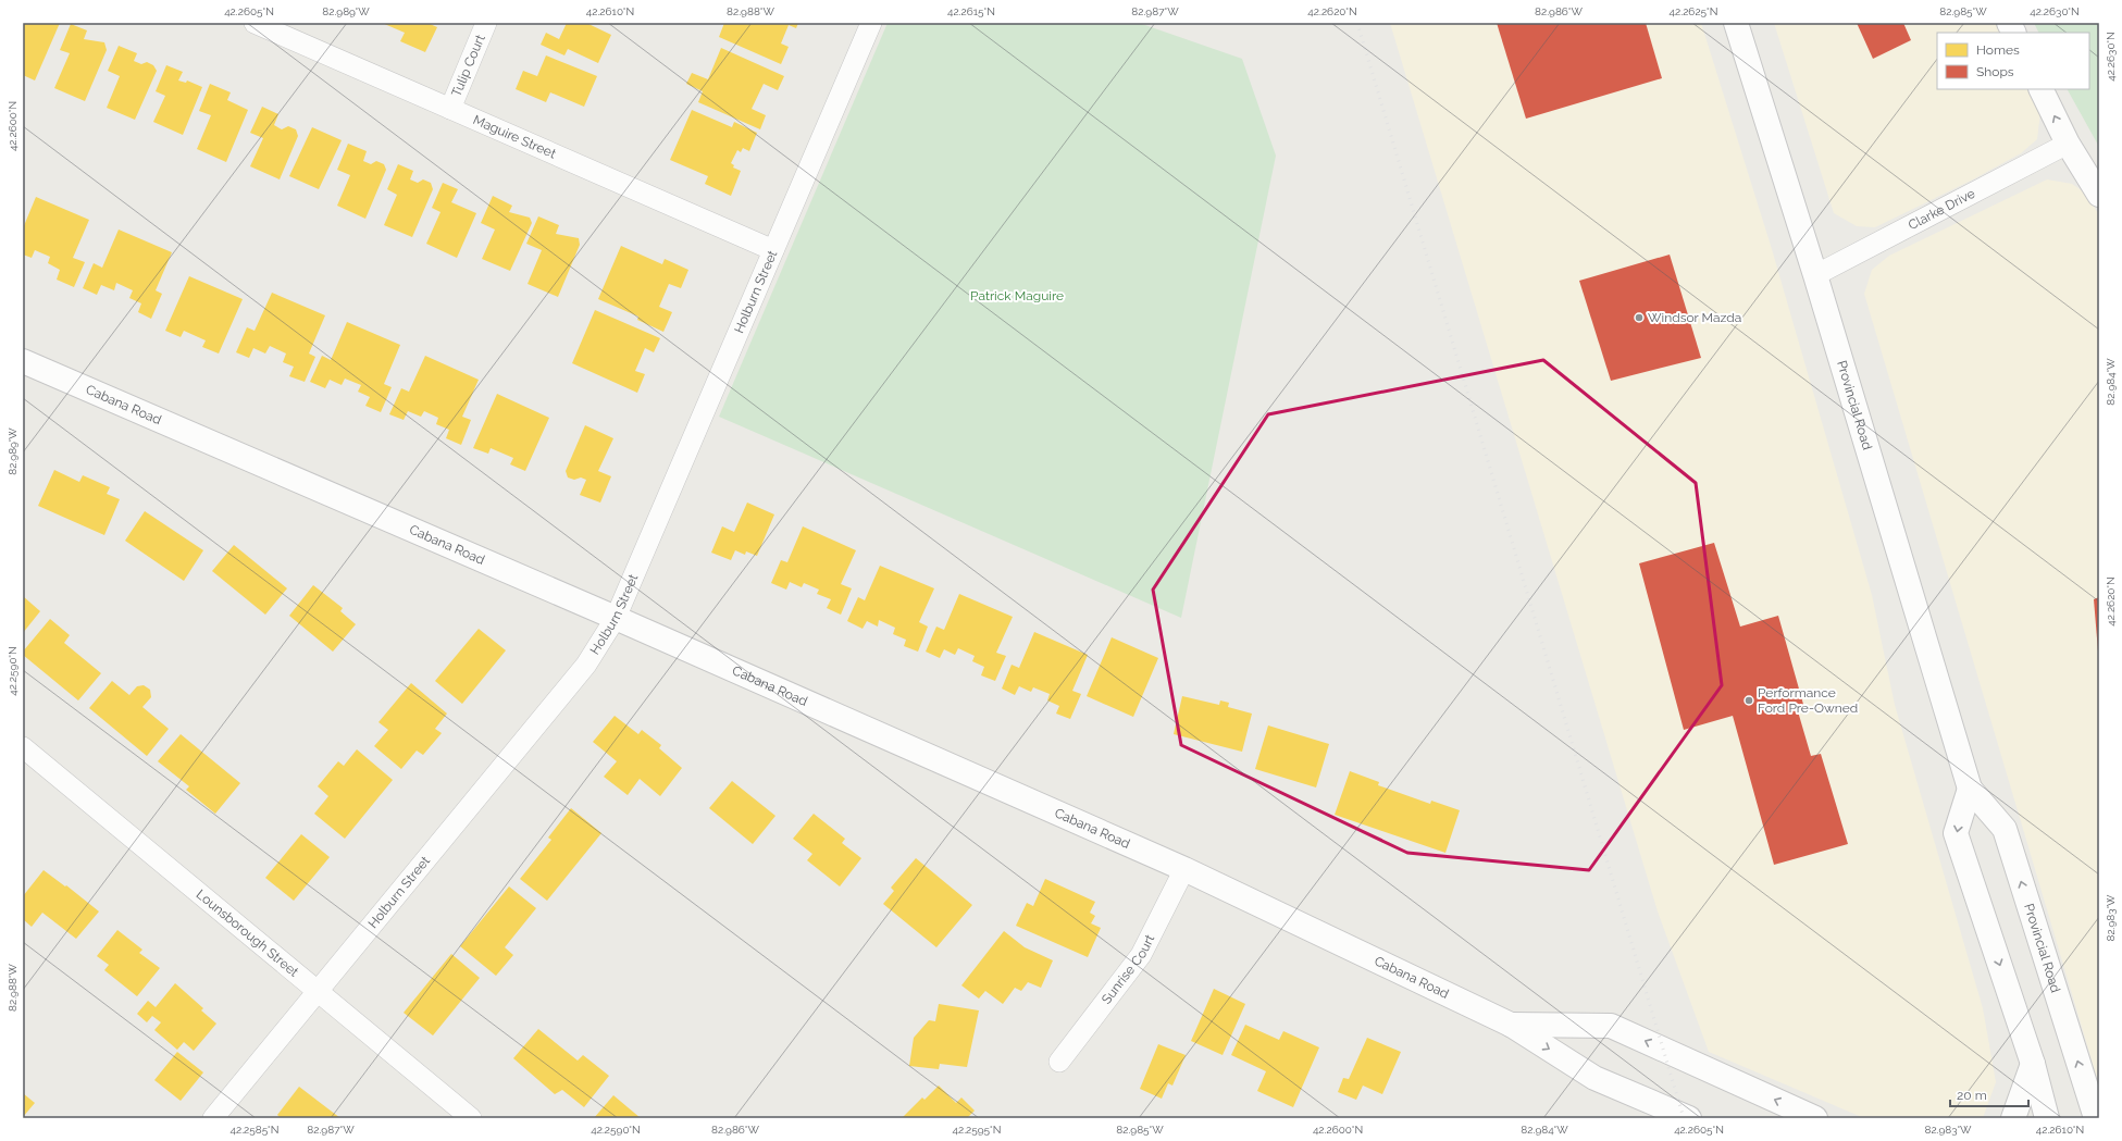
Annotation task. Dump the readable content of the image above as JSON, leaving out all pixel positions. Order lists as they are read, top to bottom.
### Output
{
  "streets": {
    "main road": ["Cabana Road", "Provincial Road"],
    "street": [
      "Tulip Court",
      "Maguire Street",
      "Clarke Drive",
      "Holburn Street",
      "Lounsborough Street",
      "Sunrise Court"
    ]
  },
  "crossings": [
    ["Tulip Court", "Maguire Street"],
    ["Maguire Street", "Holburn Street"],
    ["Clarke Drive", "Provincial Road"],
    ["Holburn Street", "Cabana Road"],
    ["Holburn Street", "Lounsborough Street"],
    ["Cabana Road", "Sunrise Court"]
  ],
  "parks": ["Patrick Maguire"],
  "places": ["Windsor Mazda", "Performance Ford Pre-Owned"],
  "legend": ["Homes", "Shops"],
  "scale_bar": "20 m",
  "coordinates": [
    "42.2605°N",
    "82.989°W",
    "42.2610°N",
    "82.988°W",
    "42.2615°N",
    "82.987°W",
    "42.2620°N",
    "82.986°W",
    "42.2625°N",
    "82.985°W",
    "42.2630°N",
    "42.2600°N",
    "82.984°W",
    "42.2590°N",
    "82.983°W",
    "42.2585°N",
    "42.2595°N"
  ]
}
